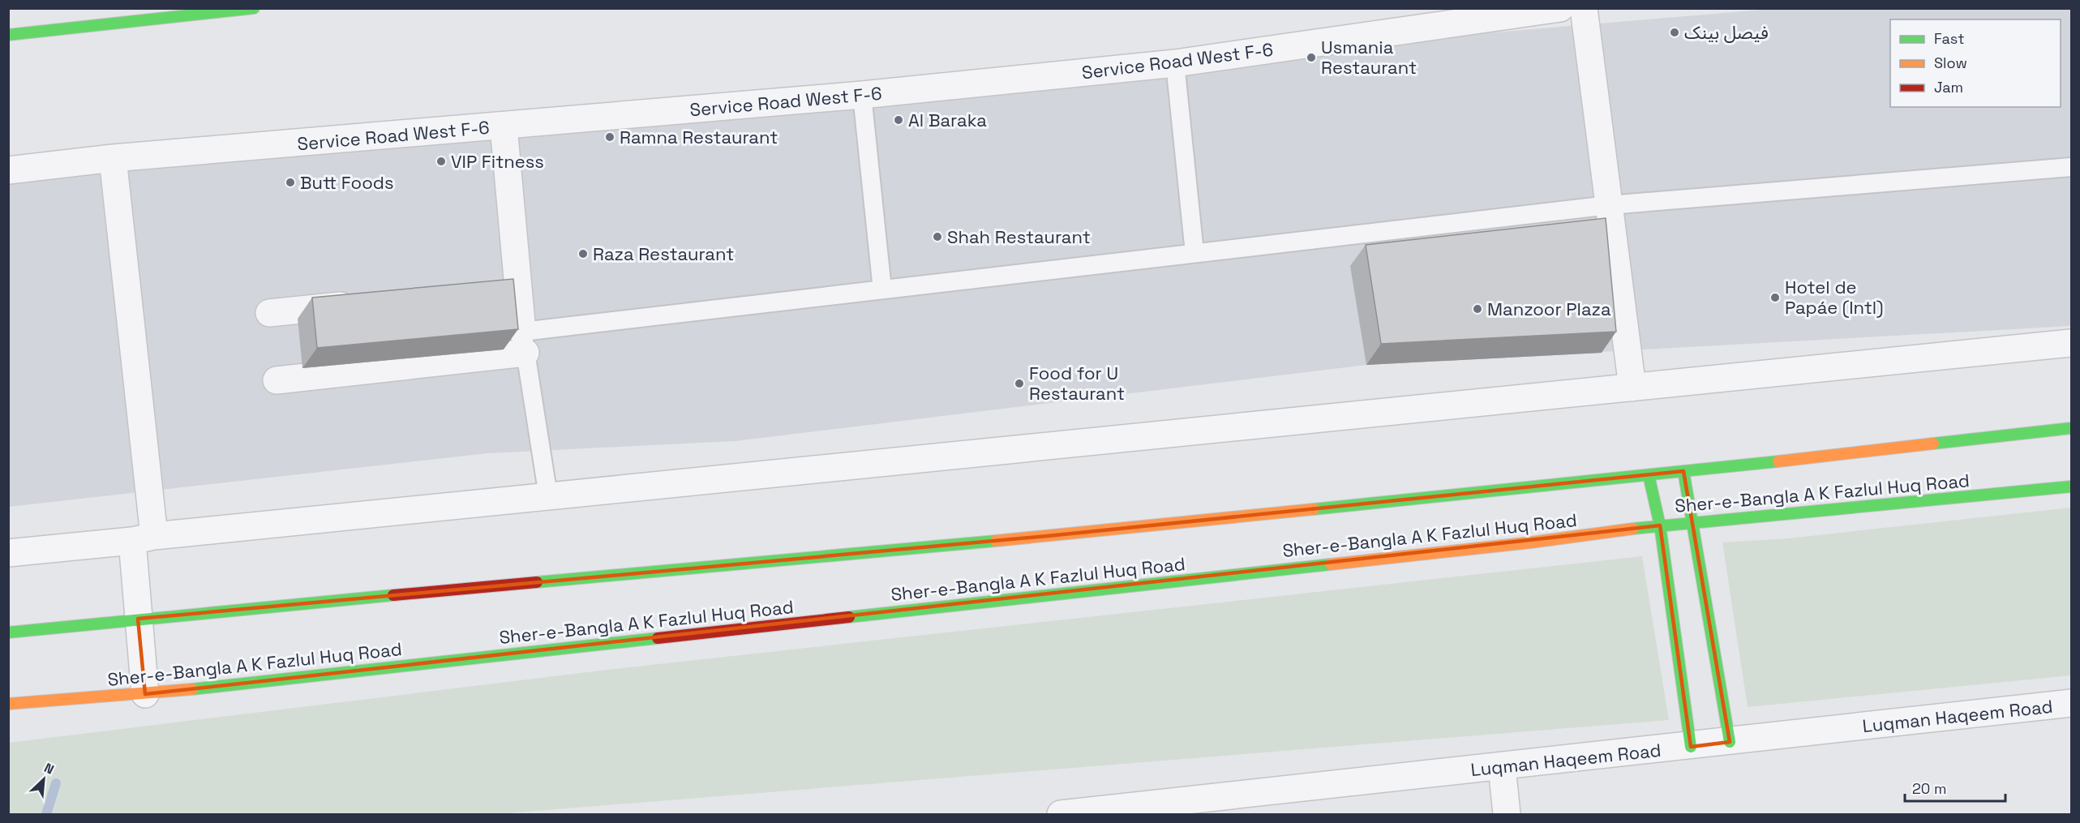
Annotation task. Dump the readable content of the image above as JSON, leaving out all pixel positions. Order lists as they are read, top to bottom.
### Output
{
  "streets": {
    "main road": ["Sher-e-Bangla A K Fazlul Huq Road"],
    "street": ["Service Road West F-6", "Luqman Haqeem Road"]
  },
  "places": [
    "فیصل بینک",
    "Usmania Restaurant",
    "Al Baraka",
    "Ramna Restaurant",
    "VIP Fitness",
    "Butt Foods",
    "Shah Restaurant",
    "Raza Restaurant",
    "Hotel de Papáe (Intl)",
    "Manzoor Plaza",
    "Food for U Restaurant"
  ],
  "legend": ["Fast", "Slow", "Jam"],
  "scale_bar": "20 m",
  "north": "top right"
}
